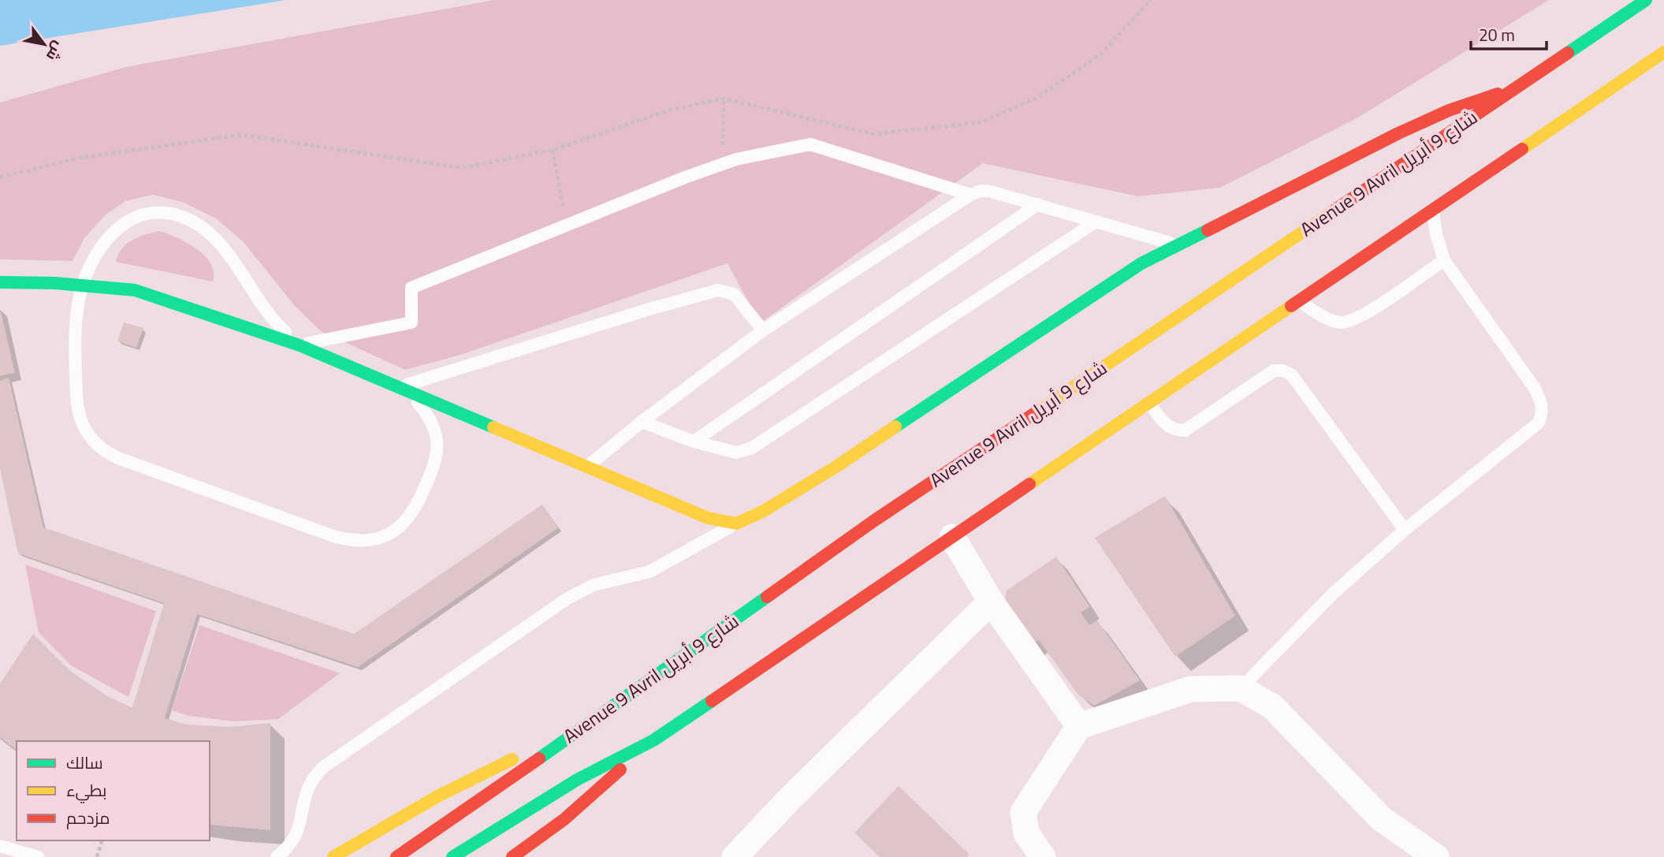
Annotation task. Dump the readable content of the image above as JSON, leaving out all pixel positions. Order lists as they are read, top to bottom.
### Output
{
  "streets": {
    "main road": ["Avenue 9 Avril شارع 9 أبريل"]
  },
  "legend": ["سالك", "بطيء", "مزدحم"],
  "scale_bar": "20 m",
  "north": "bottom right"
}
